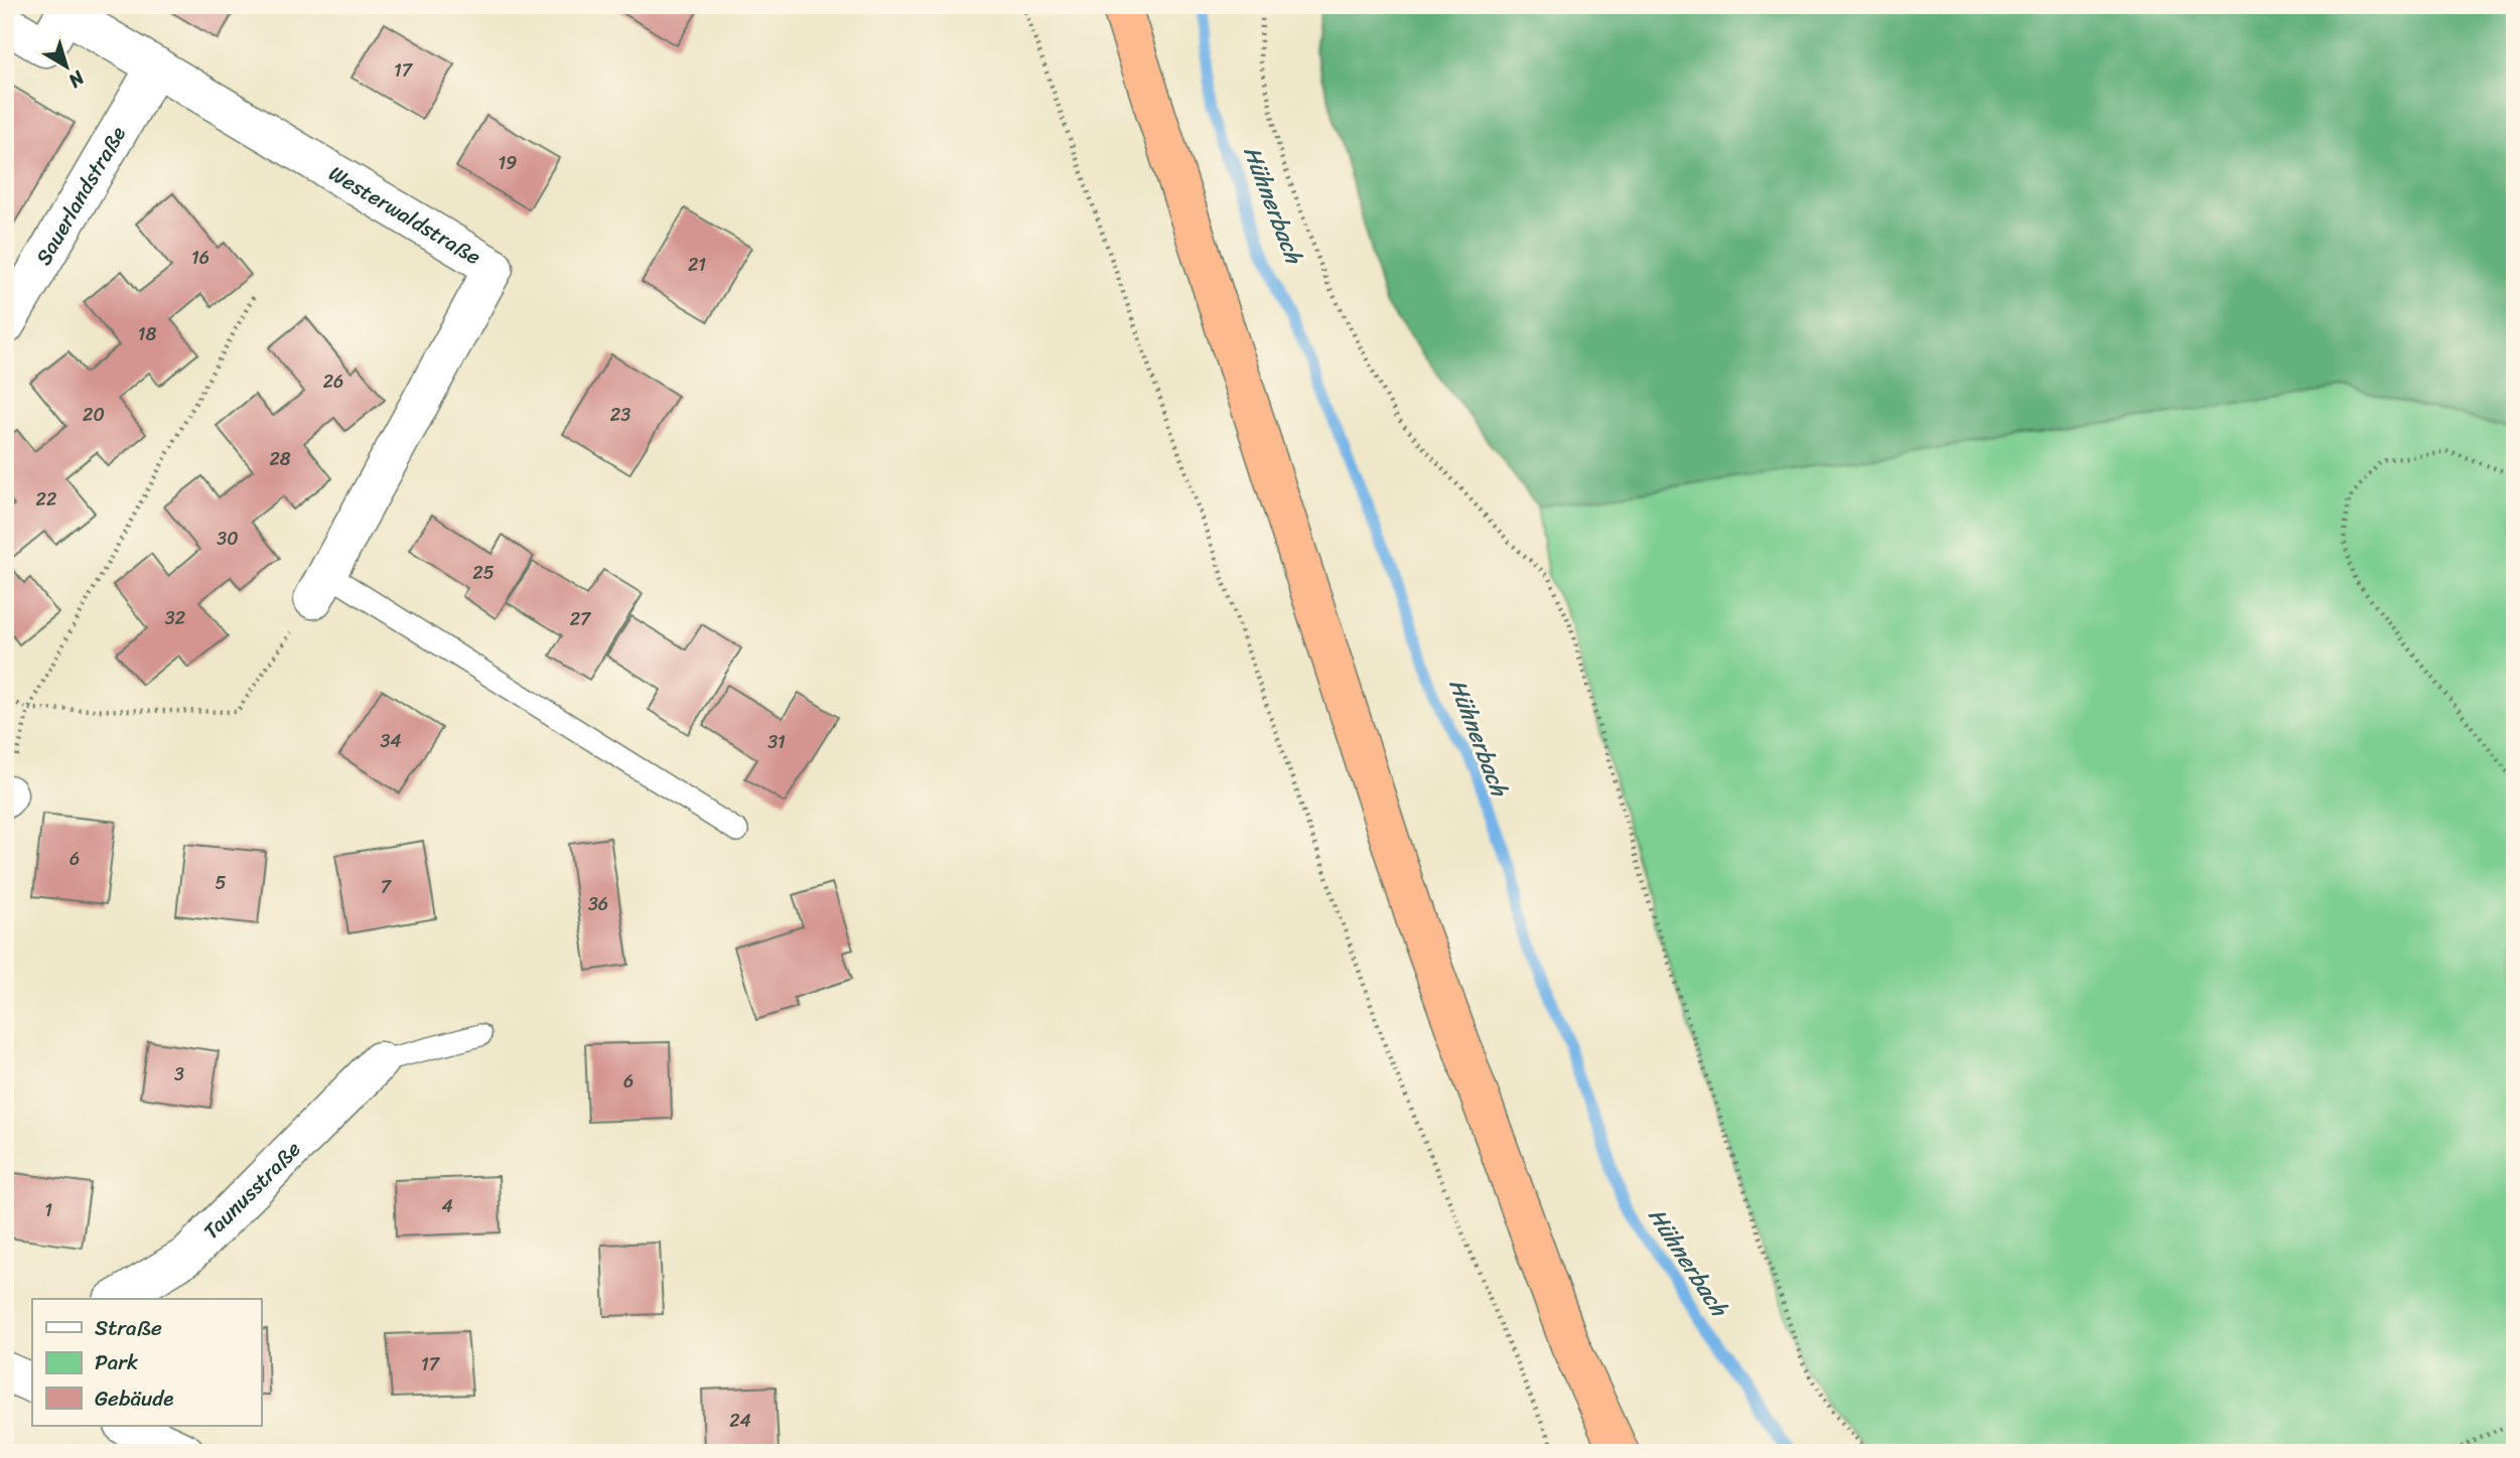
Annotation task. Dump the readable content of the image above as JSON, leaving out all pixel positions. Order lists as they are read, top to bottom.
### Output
{
  "streets": {
    "street": ["Sauerlandstraße", "Westerwaldstraße", "Taunusstraße"]
  },
  "crossings": [
    ["Sauerlandstraße", "Westerwaldstraße"]
  ],
  "water": ["Hühnerbach"],
  "house_numbers": [
    "17",
    "19",
    "16",
    "21",
    "18",
    "26",
    "20",
    "23",
    "28",
    "22",
    "30",
    "25",
    "32",
    "27",
    "34",
    "31",
    "6",
    "5",
    "7",
    "36",
    "3",
    "6",
    "4",
    "1",
    "17",
    "24"
  ],
  "legend": ["Straße", "Park", "Gebäude"],
  "north": "bottom right"
}
